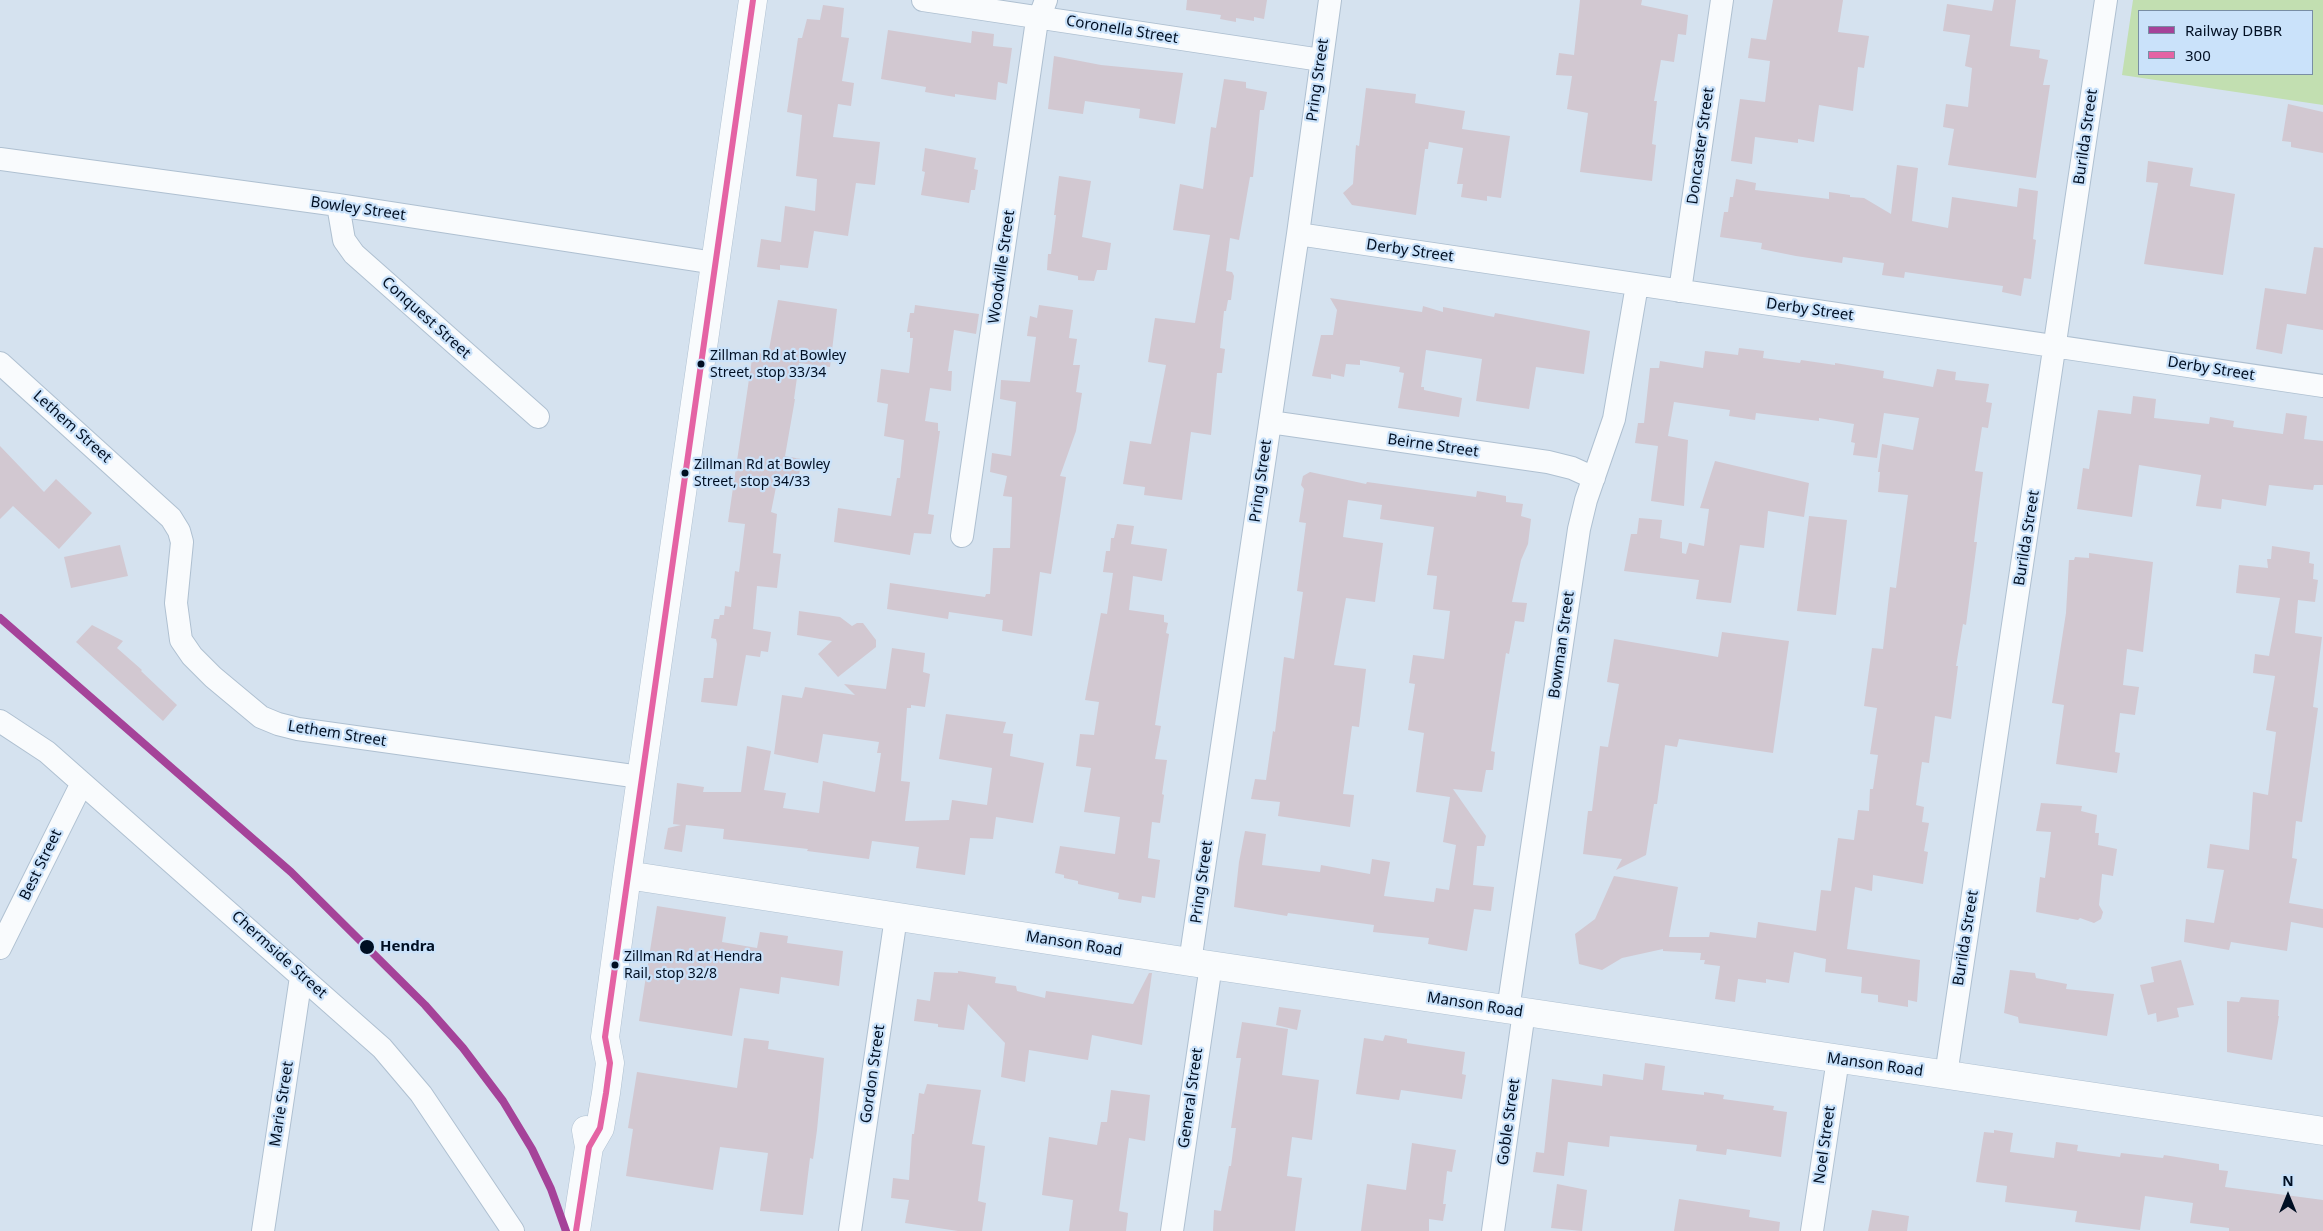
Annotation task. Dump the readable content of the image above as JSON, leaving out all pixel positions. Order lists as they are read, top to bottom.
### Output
{
  "streets": {
    "street": [
      "Coronella Street",
      "Pring Street",
      "Burilda Street",
      "Doncaster Street",
      "Bowley Street",
      "Derby Street",
      "Woodville Street",
      "Conquest Street",
      "Lethem Street",
      "Beirne Street",
      "Bowman Street",
      "Best Street",
      "Manson Road",
      "Chermside Street",
      "Gordon Street",
      "General Street",
      "Marie Street",
      "Goble Street",
      "Noel Street"
    ]
  },
  "crossings": [
    ["Coronella Street", "Pring Street"],
    ["Coronella Street", "Woodville Street"],
    ["Pring Street", "Derby Street"],
    ["Pring Street", "Beirne Street"],
    ["Pring Street", "Manson Road"],
    ["Pring Street", "General Street"],
    ["Burilda Street", "Derby Street"],
    ["Burilda Street", "Manson Road"],
    ["Doncaster Street", "Derby Street"],
    ["Bowley Street", "Conquest Street"],
    ["Derby Street", "Bowman Street"],
    ["Beirne Street", "Bowman Street"],
    ["Bowman Street", "Manson Road"],
    ["Bowman Street", "Goble Street"],
    ["Best Street", "Chermside Street"],
    ["Manson Road", "Gordon Street"],
    ["Manson Road", "General Street"],
    ["Manson Road", "Goble Street"],
    ["Manson Road", "Noel Street"],
    ["Chermside Street", "Marie Street"]
  ],
  "places": [
    "Zillman Rd at Bowley Street, stop 33/34",
    "Zillman Rd at Bowley Street, stop 34/33",
    "Hendra",
    "Zillman Rd at Hendra Rail, stop 32/8"
  ],
  "lines": ["transit line 300", "rail line DBBR"],
  "legend": ["Railway DBBR", "300"],
  "north": "top"
}
